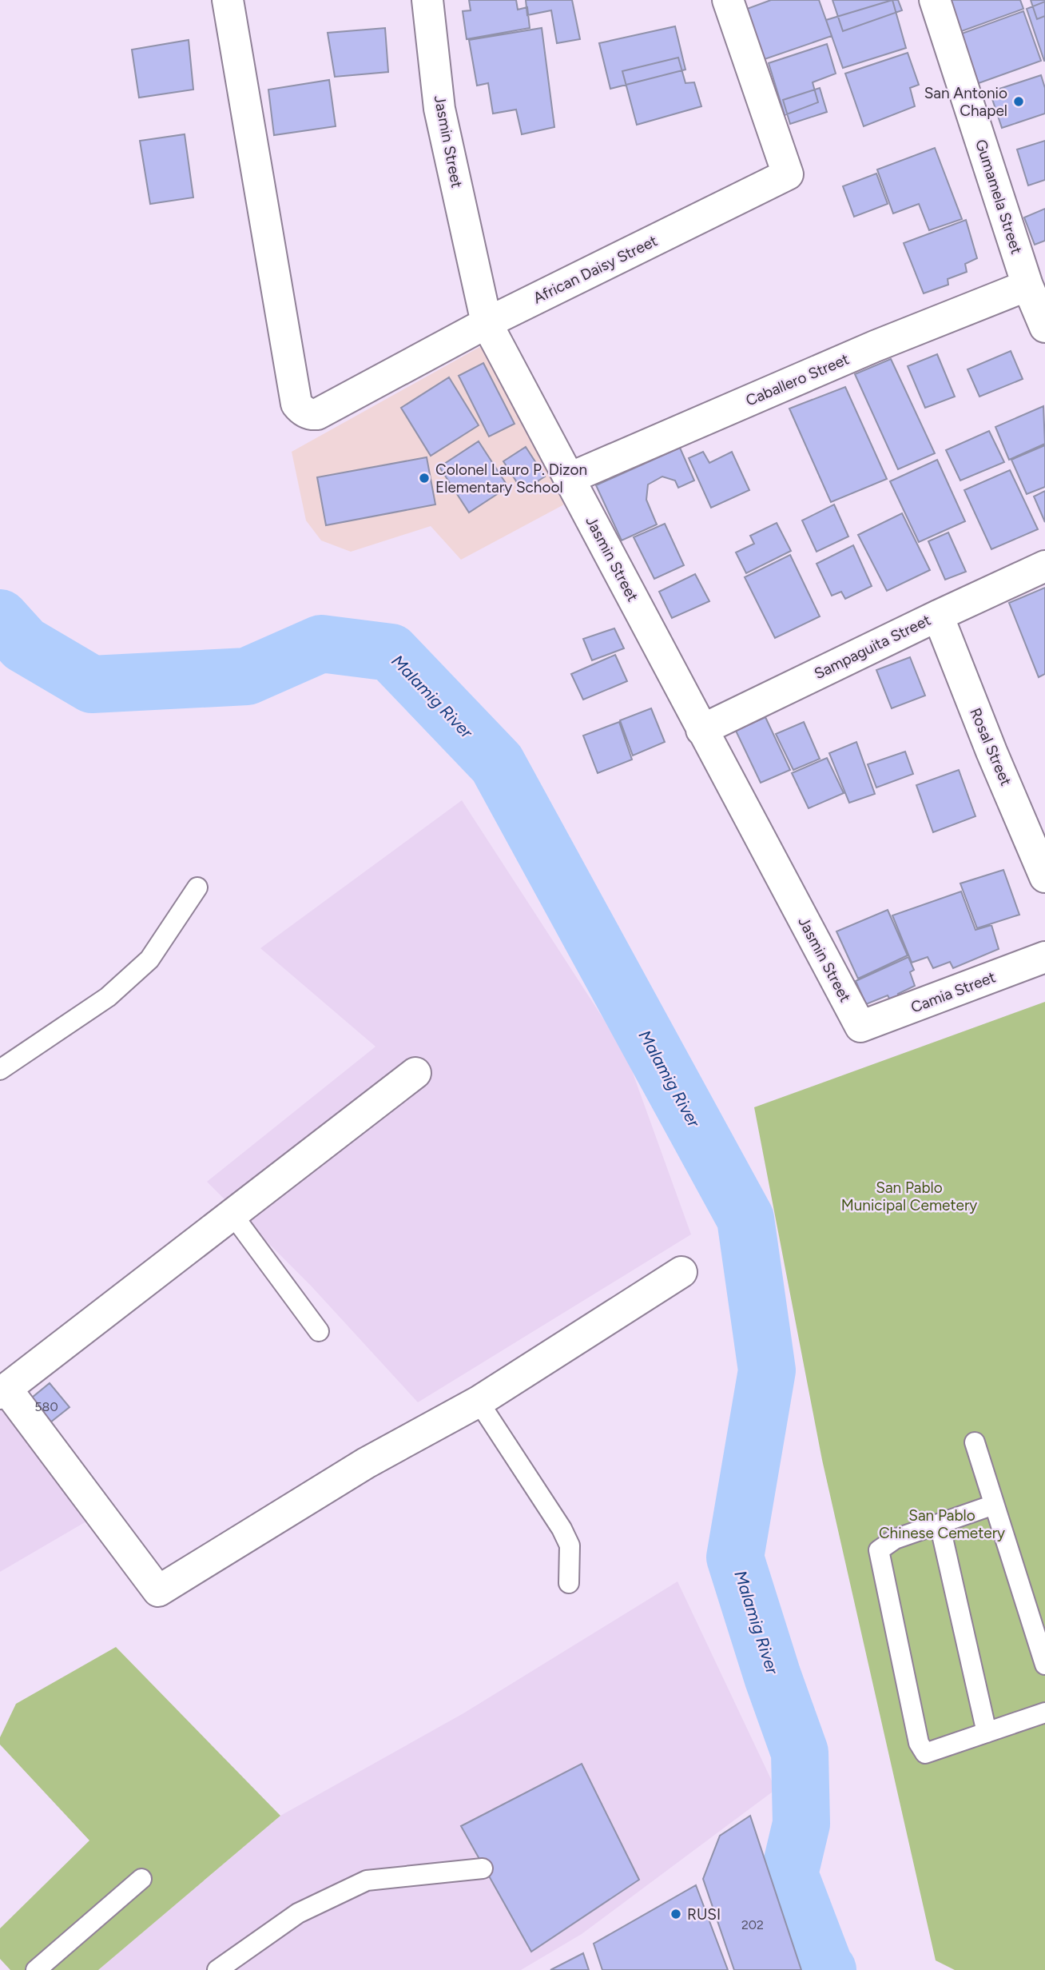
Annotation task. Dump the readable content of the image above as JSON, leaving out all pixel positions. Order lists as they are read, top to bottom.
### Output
{
  "streets": {
    "street": [
      "Jasmin Street",
      "Gumamela Street",
      "African Daisy Street",
      "Caballero Street",
      "Sampaguita Street",
      "Rosal Street",
      "Camia Street"
    ]
  },
  "crossings": [
    ["Jasmin Street", "African Daisy Street"],
    ["Jasmin Street", "Caballero Street"],
    ["Jasmin Street", "Sampaguita Street"],
    ["Jasmin Street", "Camia Street"],
    ["Gumamela Street", "Caballero Street"],
    ["Sampaguita Street", "Rosal Street"]
  ],
  "water": ["Malamig River"],
  "parks": ["San Pablo Municipal Cemetery", "San Pablo Chinese Cemetery"],
  "places": ["San Antonio Chapel", "Colonel Lauro P. Dizon Elementary School", "RUSI"],
  "house_numbers": ["580", "202"]
}
